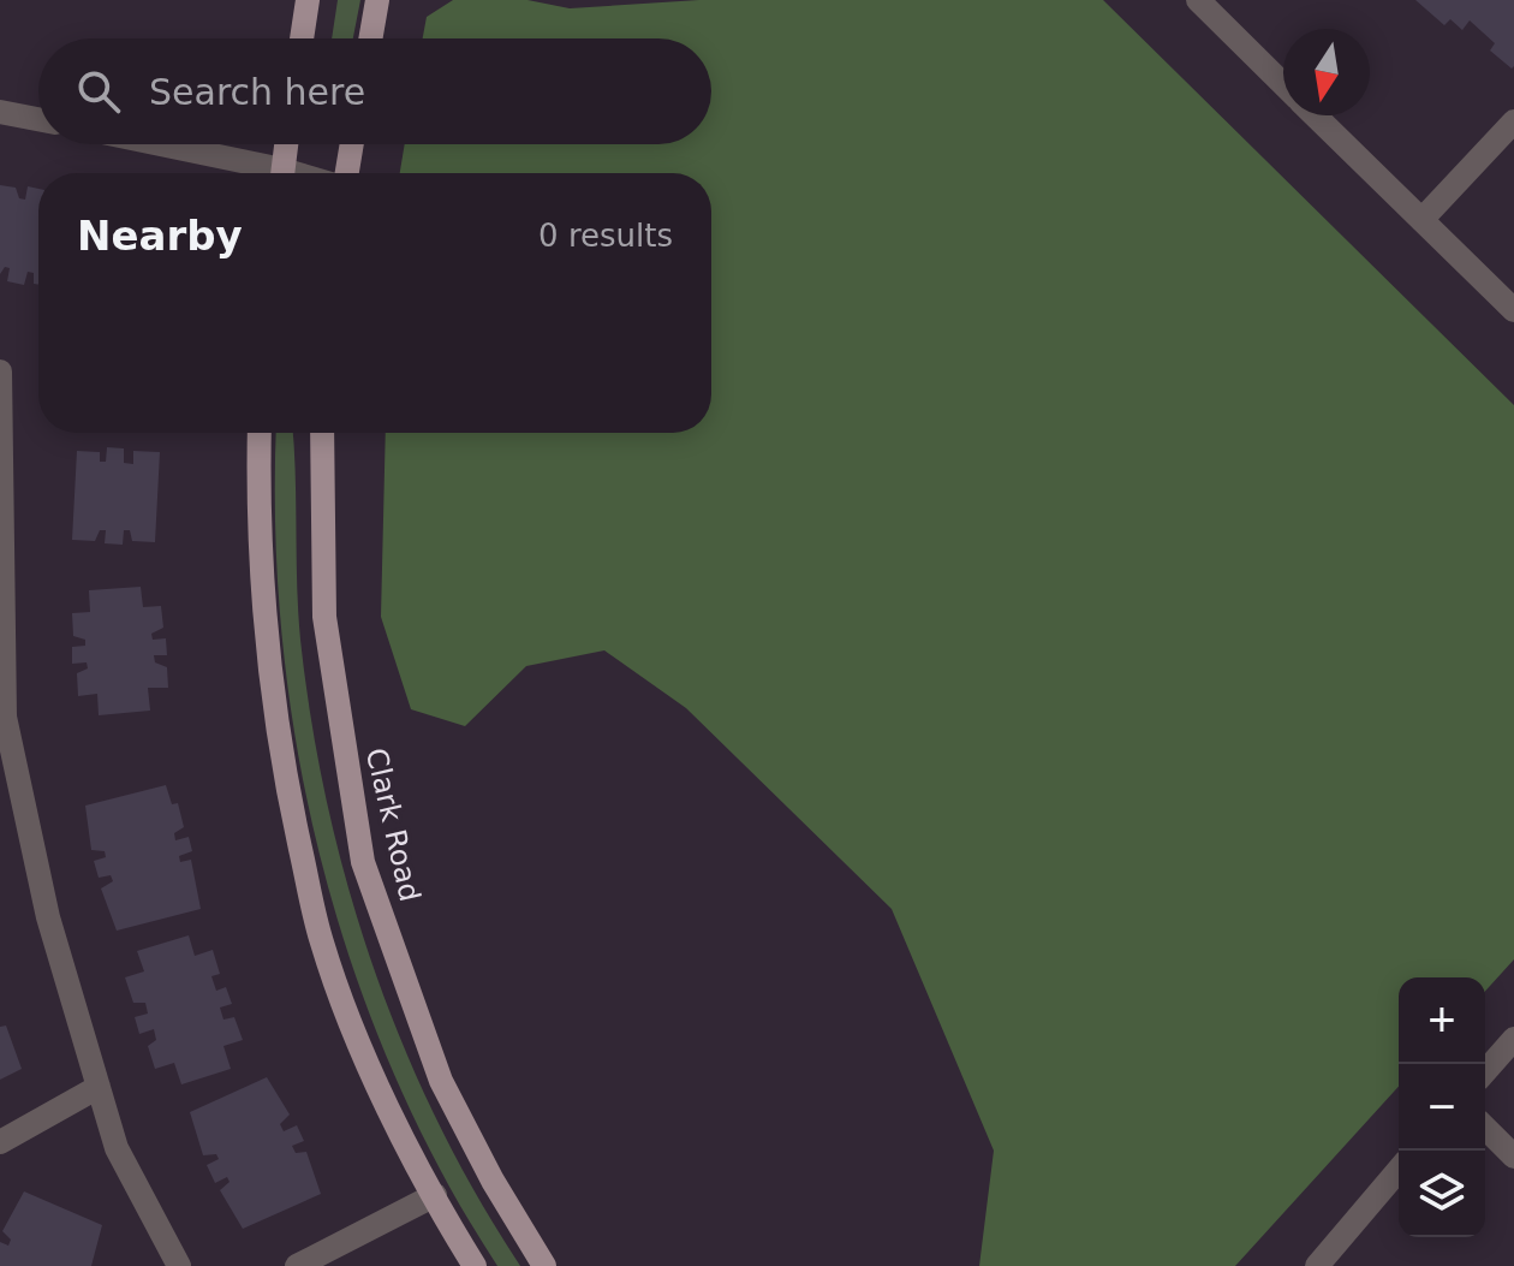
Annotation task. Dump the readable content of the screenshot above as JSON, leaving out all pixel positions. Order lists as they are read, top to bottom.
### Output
{
  "streets": {
    "main road": ["Clark Road"]
  },
  "north": "bottom",
  "page": {
    "search": "Search here",
    "heading": ["Nearby", "0 results"],
    "map_buttons": ["+", "−"]
  }
}
